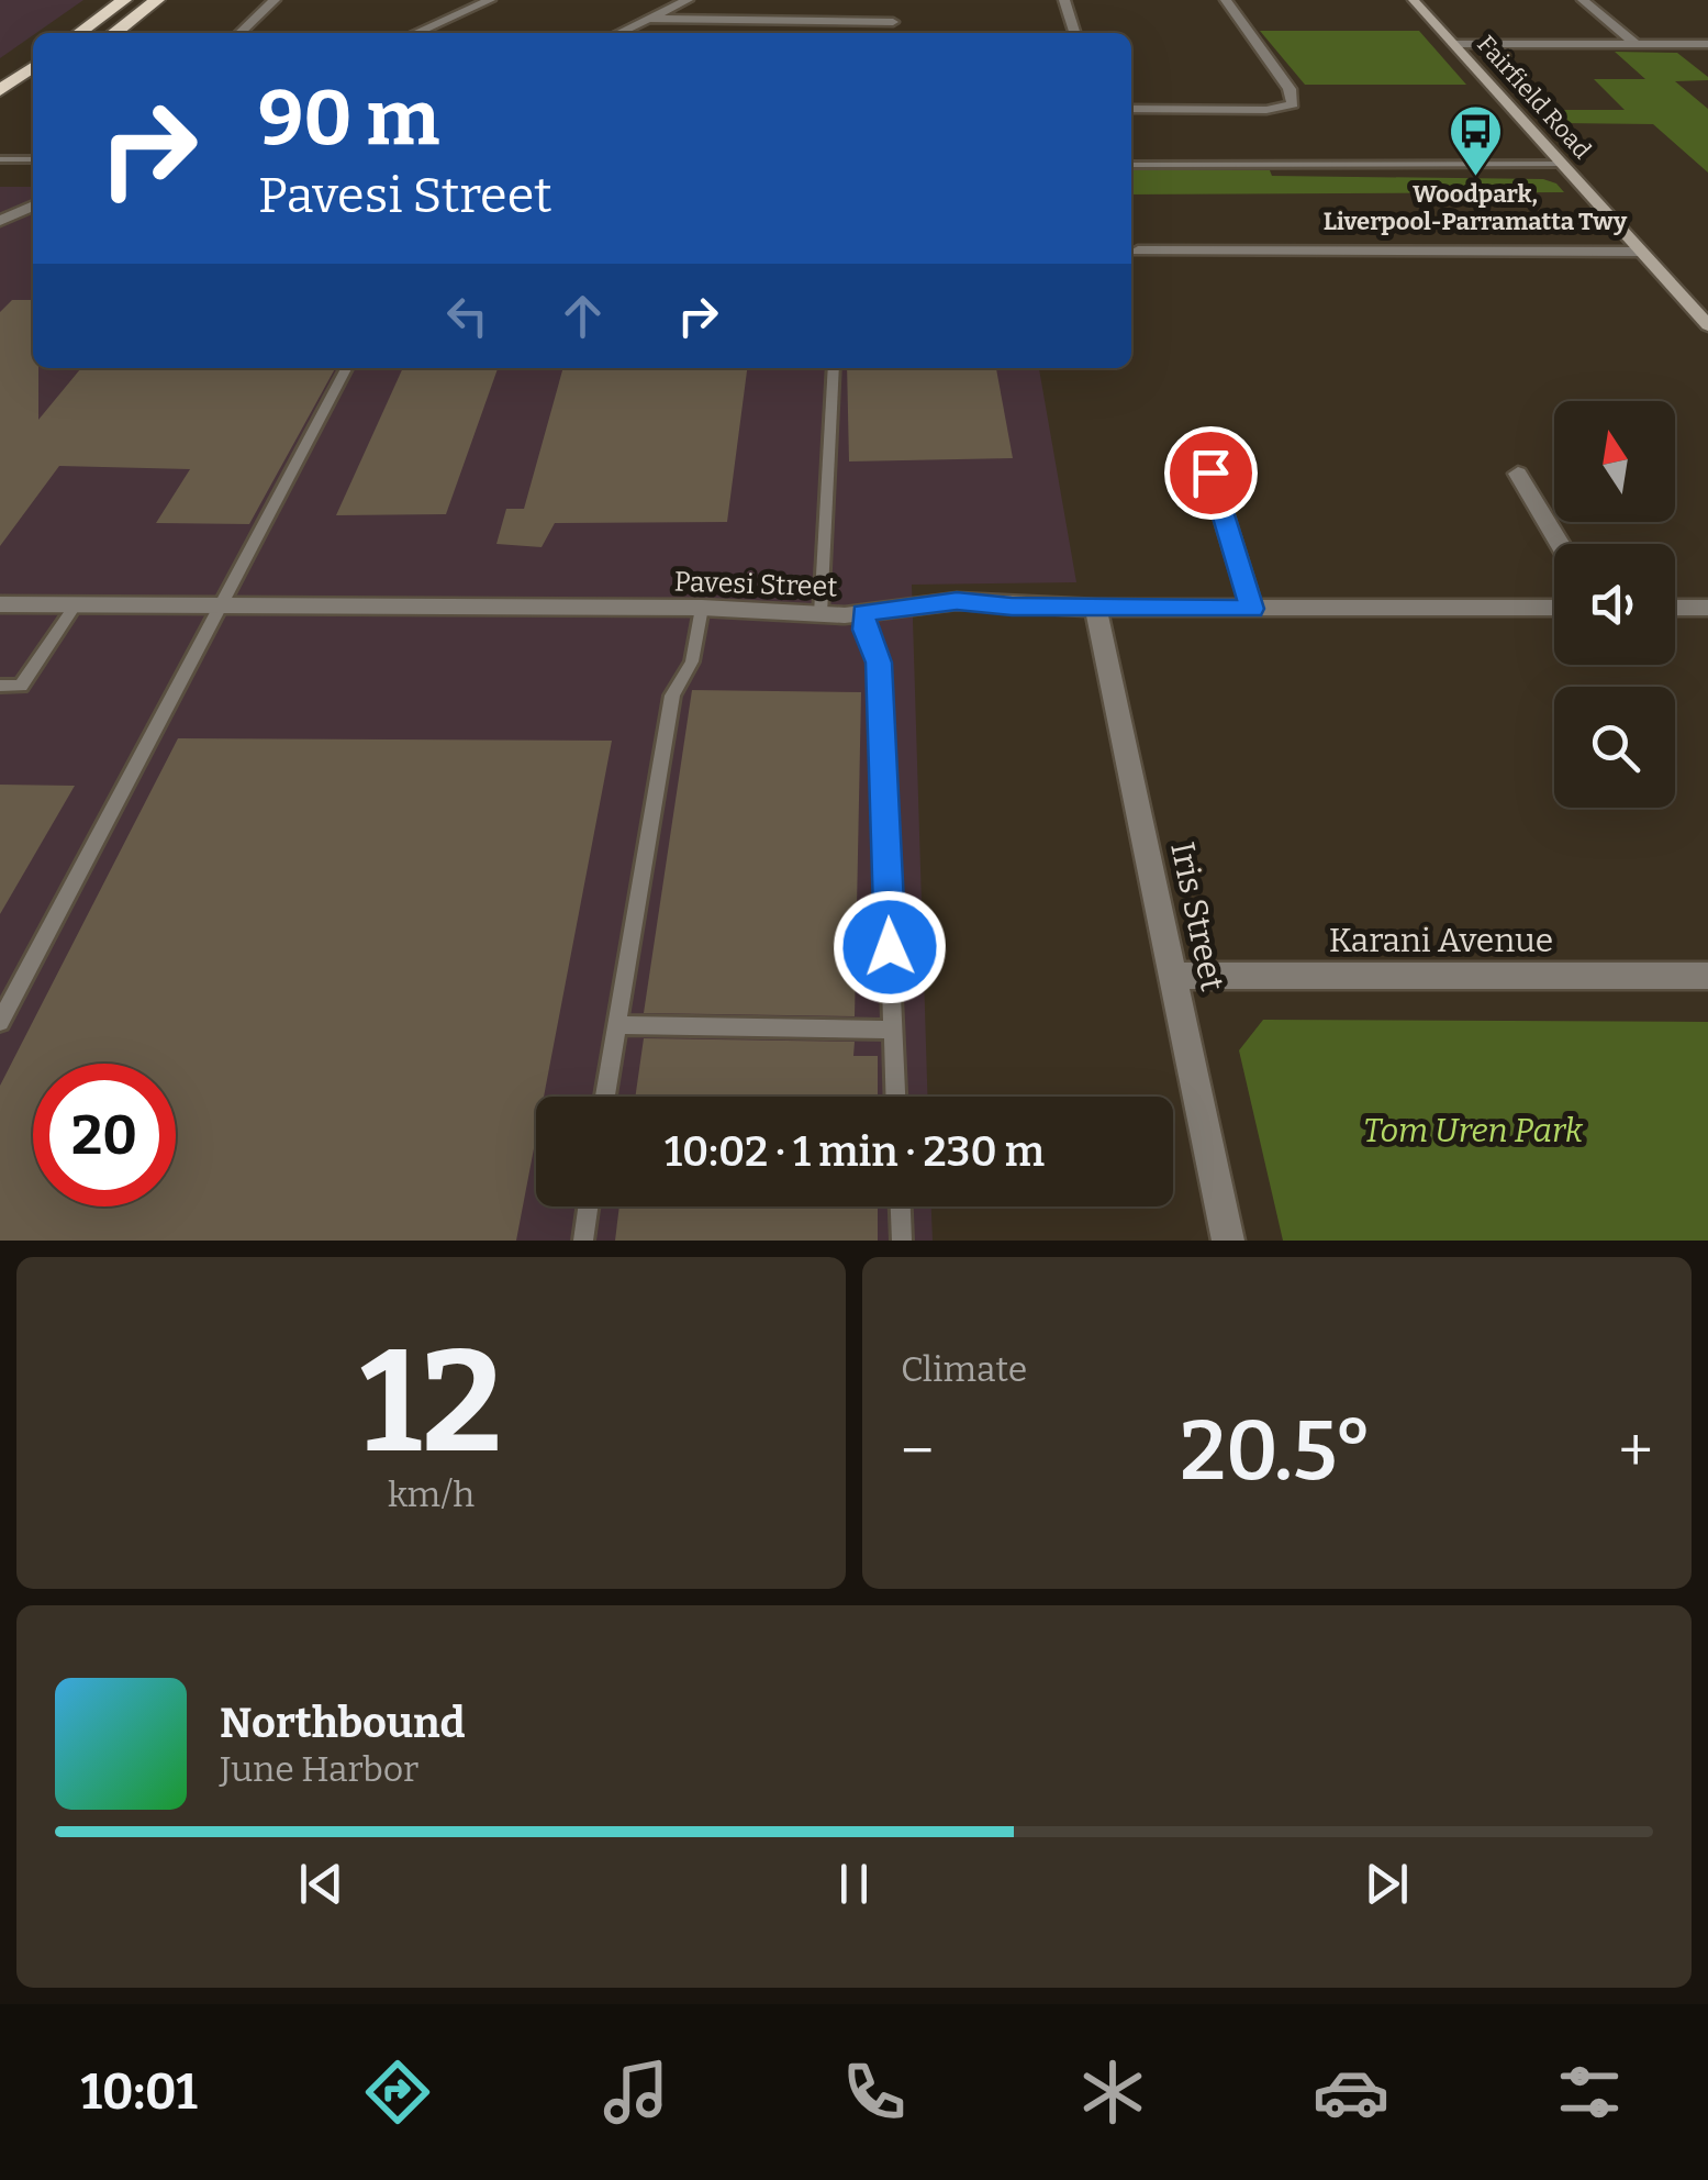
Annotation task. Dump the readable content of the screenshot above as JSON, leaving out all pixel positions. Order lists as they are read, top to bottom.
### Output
{
  "streets": {
    "main road": ["Fairfield Road"],
    "street": ["Pavesi Street", "Iris Street", "Karani Avenue"]
  },
  "crossings": [
    ["Pavesi Street", "Iris Street"],
    ["Iris Street", "Karani Avenue"]
  ],
  "parks": ["Tom Uren Park"],
  "places": {
    "bus stop": ["Woodpark, Liverpool-Parramatta Twy"]
  },
  "north": "top",
  "page": {
    "turn": ["90 m", "Pavesi Street"],
    "limit": "20",
    "trip": "10:02 · 1 min · 230 m",
    "tile": [
      ["12", "km/h"],
      "Climate"
    ],
    "heat": ["−", "20.5°", "+"],
    "song": ["Northbound", "June Harbor"],
    "tabs": "10:01"
  }
}
